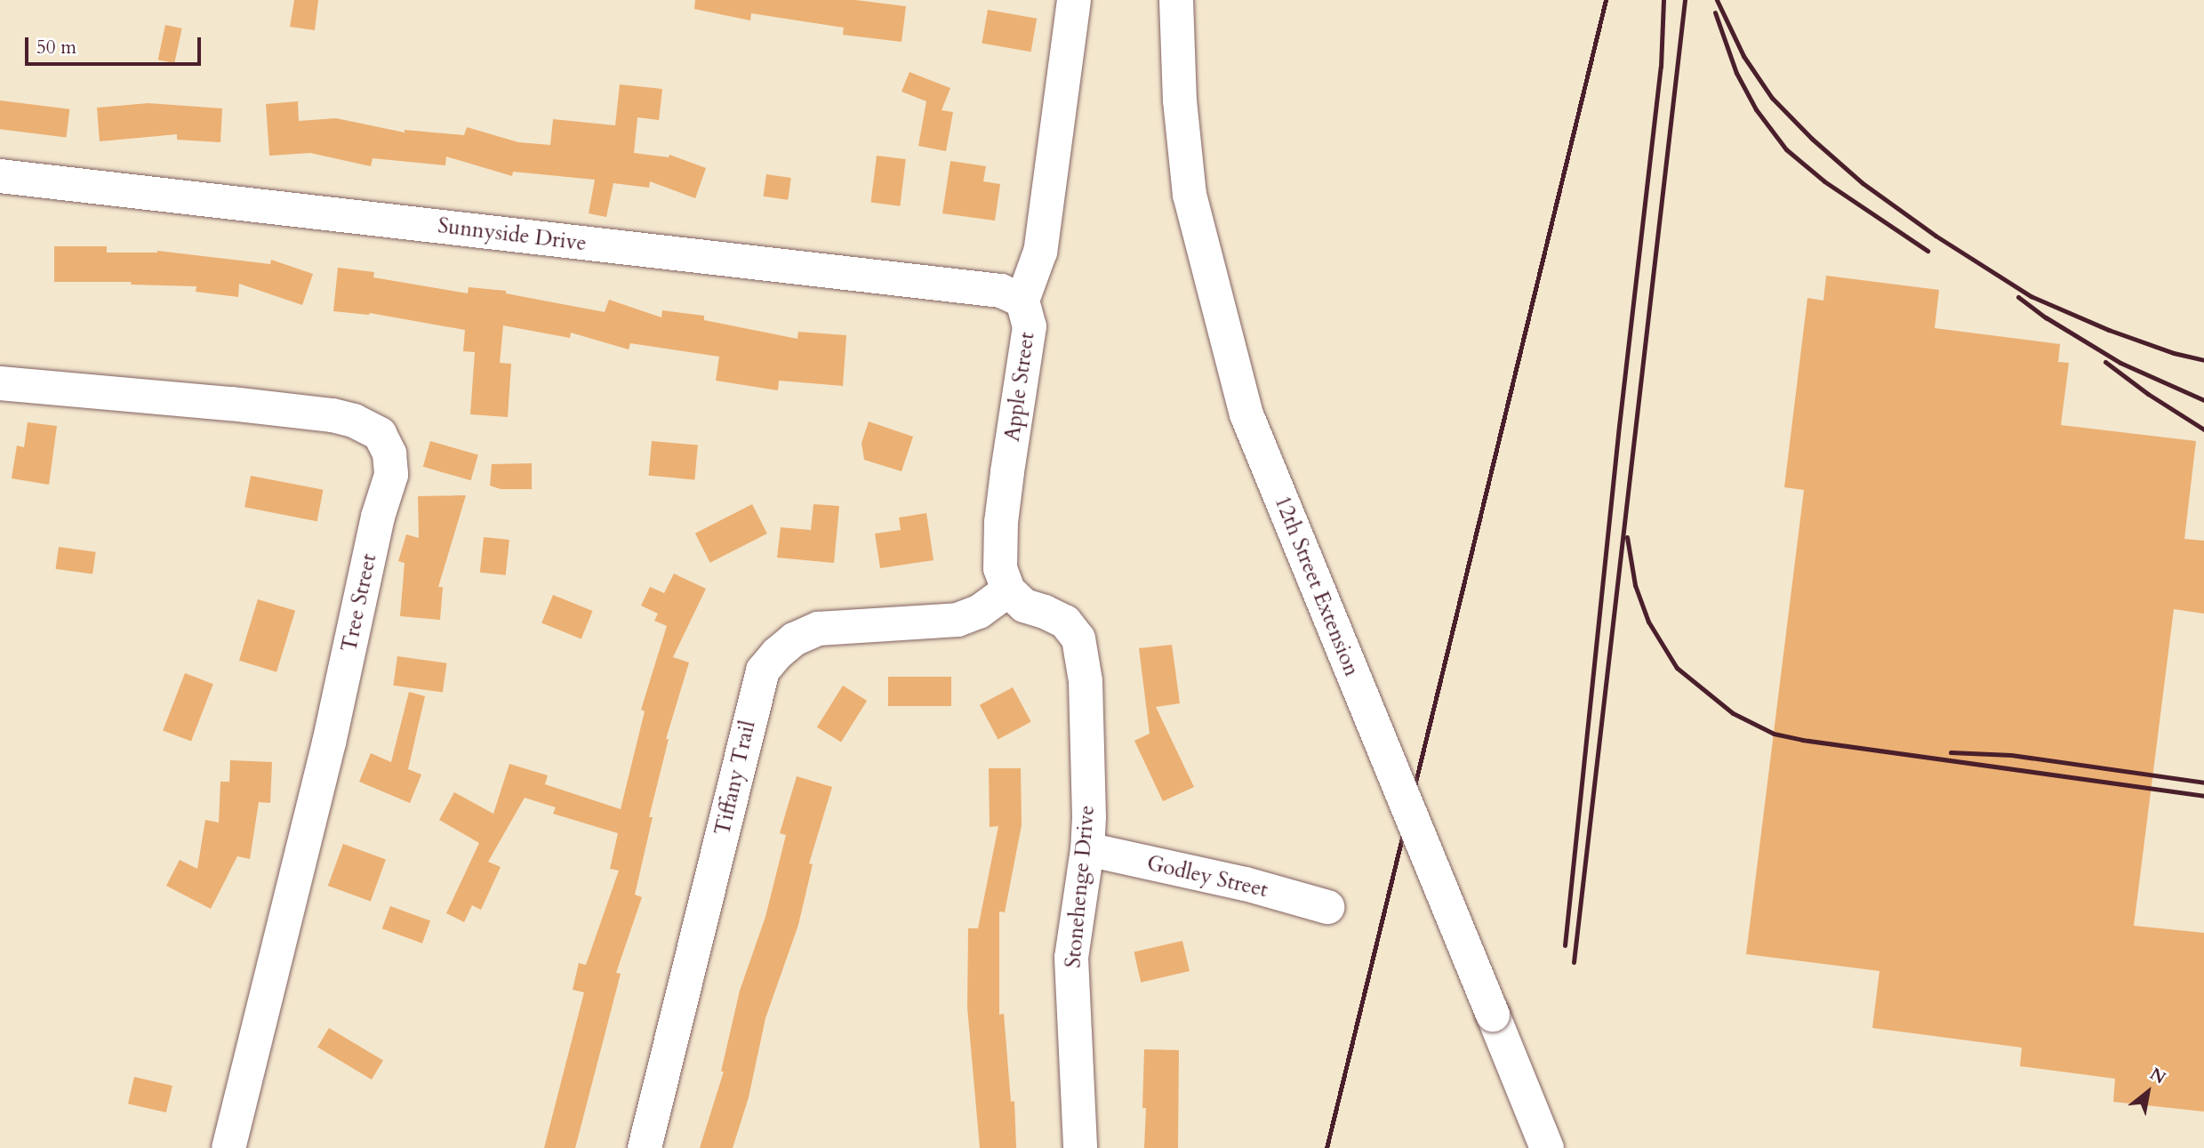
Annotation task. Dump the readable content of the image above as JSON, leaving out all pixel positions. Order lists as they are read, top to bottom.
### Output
{
  "streets": {
    "street": [
      "Sunnyside Drive",
      "Apple Street",
      "12th Street Extension",
      "Tree Street",
      "Tiffany Trail",
      "Godley Street",
      "Stonehenge Drive"
    ]
  },
  "crossings": [
    ["Sunnyside Drive", "Apple Street"],
    ["Apple Street", "Tiffany Trail"],
    ["Apple Street", "Stonehenge Drive"],
    ["Tiffany Trail", "Stonehenge Drive"],
    ["Godley Street", "Stonehenge Drive"]
  ],
  "scale_bar": "50 m",
  "north": "top right"
}
